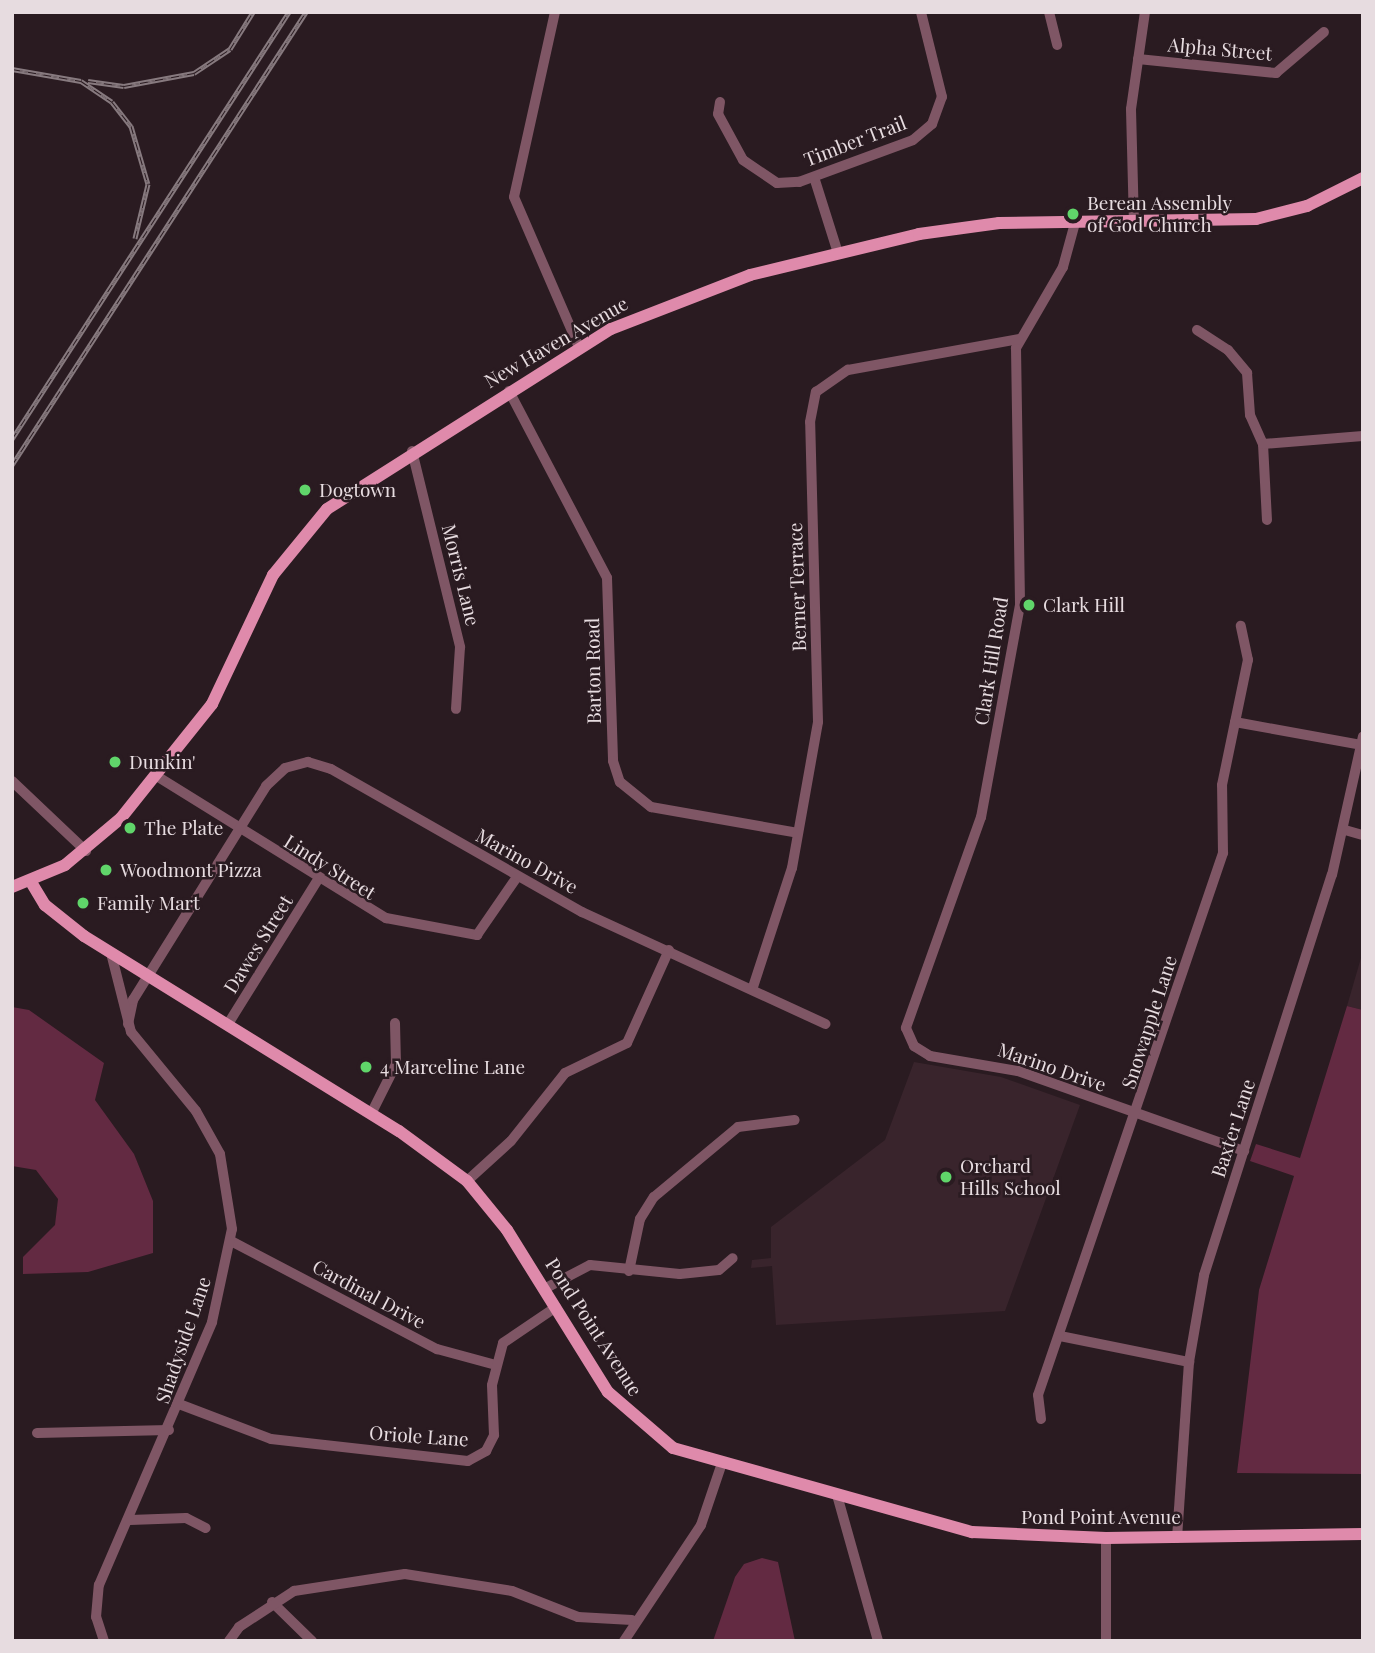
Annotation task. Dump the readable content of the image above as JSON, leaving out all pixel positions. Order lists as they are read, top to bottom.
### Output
{
  "streets": {
    "main road": ["New Haven Avenue", "Pond Point Avenue"],
    "street": [
      "Alpha Street",
      "Timber Trail",
      "Morris Lane",
      "Berner Terrace",
      "Clark Hill Road",
      "Barton Road",
      "Marino Drive",
      "Lindy Street",
      "Dawes Street",
      "Snowapple Lane",
      "Baxter Lane",
      "Cardinal Drive",
      "Shadyside Lane",
      "Oriole Lane"
    ]
  },
  "crossings": [
    ["New Haven Avenue", "Morris Lane"],
    ["New Haven Avenue", "Clark Hill Road"],
    ["New Haven Avenue", "Barton Road"],
    ["New Haven Avenue", "Lindy Street"],
    ["New Haven Avenue", "Pond Point Avenue"],
    ["Berner Terrace", "Clark Hill Road"],
    ["Berner Terrace", "Barton Road"],
    ["Berner Terrace", "Marino Drive"],
    ["Clark Hill Road", "Marino Drive"],
    ["Marino Drive", "Lindy Street"],
    ["Marino Drive", "Snowapple Lane"],
    ["Marino Drive", "Baxter Lane"],
    ["Marino Drive", "Pond Point Avenue"],
    ["Lindy Street", "Dawes Street"],
    ["Dawes Street", "Pond Point Avenue"],
    ["Baxter Lane", "Pond Point Avenue"],
    ["Cardinal Drive", "Shadyside Lane"],
    ["Cardinal Drive", "Oriole Lane"],
    ["Pond Point Avenue", "Shadyside Lane"],
    ["Pond Point Avenue", "Oriole Lane"],
    ["Shadyside Lane", "Oriole Lane"]
  ],
  "places": [
    "Berean Assembly of God Church",
    "Dogtown",
    "Clark Hill",
    "Dunkin'",
    "The Plate",
    "Woodmont Pizza",
    "Family Mart",
    "4 Marceline Lane",
    "Orchard Hills School"
  ]
}
